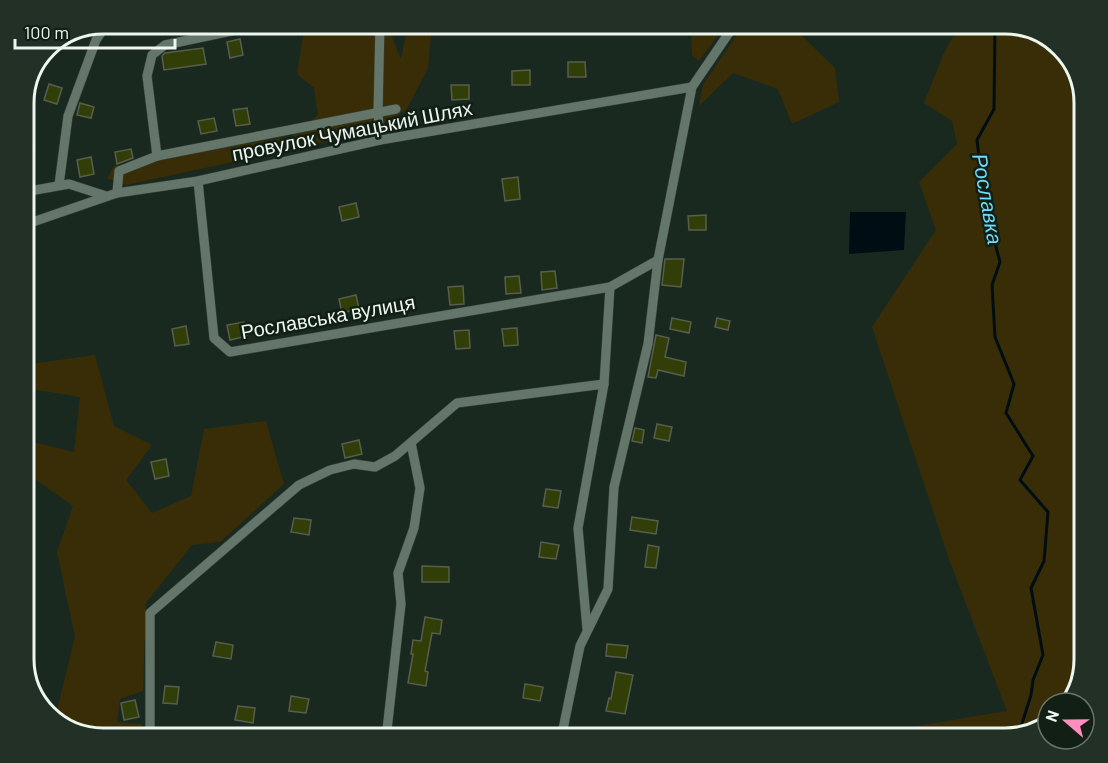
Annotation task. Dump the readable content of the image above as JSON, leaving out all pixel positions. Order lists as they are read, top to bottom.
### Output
{
  "streets": {
    "street": ["провулок Чумацький Шлях", "Рославська вулиця"]
  },
  "crossings": [
    ["провулок Чумацький Шлях", "Рославська вулиця"]
  ],
  "water": ["Рославка"],
  "scale_bar": "100 m",
  "north": "left"
}
